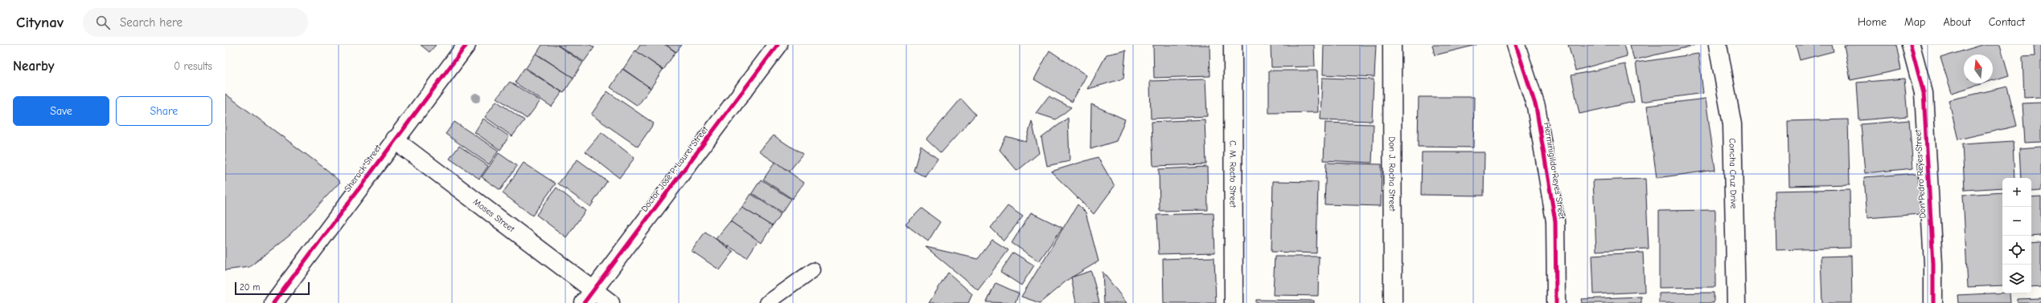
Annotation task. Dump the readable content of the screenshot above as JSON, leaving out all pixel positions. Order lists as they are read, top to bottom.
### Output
{
  "streets": {
    "street": [
      "Sherack Street",
      "Doctor Jose P. Laurel Street",
      "Herminigildo Reyes Street",
      "Concha Cruz Drive",
      "C. M. Recto Street",
      "Don J. Rocha Street",
      "Don Pedro Reyes Street",
      "Moses Street"
    ]
  },
  "crossings": [
    ["Sherack Street", "Moses Street"],
    ["Doctor Jose P. Laurel Street", "Moses Street"]
  ],
  "scale_bar": "20 m",
  "north": "top",
  "page": {
    "header": "Citynav",
    "search": "Search here",
    "nav": [
      "Home",
      "Map",
      "About",
      "Contact"
    ],
    "heading": ["Nearby", "0 results"],
    "buttons": ["Save", "Share"],
    "map_buttons": ["+", "−"],
    "scale": "20 m"
  }
}
